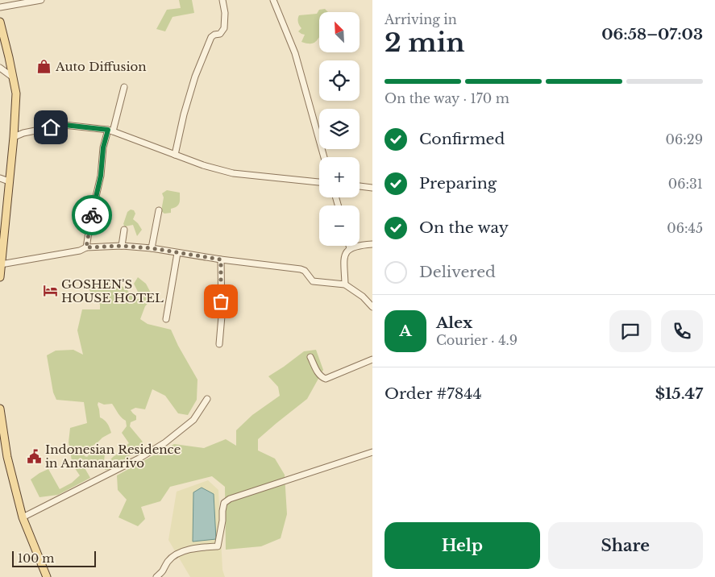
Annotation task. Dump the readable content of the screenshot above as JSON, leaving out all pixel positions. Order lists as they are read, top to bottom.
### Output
{
  "places": {
    "shop": ["Auto Diffusion"],
    "hotel": ["GOSHEN'S HOUSE HOTEL"],
    "public building": ["Indonesian Residence in Antananarivo"]
  },
  "scale_bar": "100 m",
  "north": "top left",
  "page": {
    "heading": ["2 min", "Arriving in", "06:58–07:03"],
    "panel": [
      "Alex",
      "Courier · 4.9",
      "Order #7844",
      "$15.47"
    ],
    "map_buttons": ["+", "−"],
    "bar": "On the way · 170 m",
    "list": [
      ["Confirmed", "06:29"],
      ["Preparing", "06:31"],
      ["On the way", "06:45"],
      "Delivered"
    ],
    "round": "A",
    "buttons": ["Help", "Share"],
    "scale": "100 m"
  }
}
